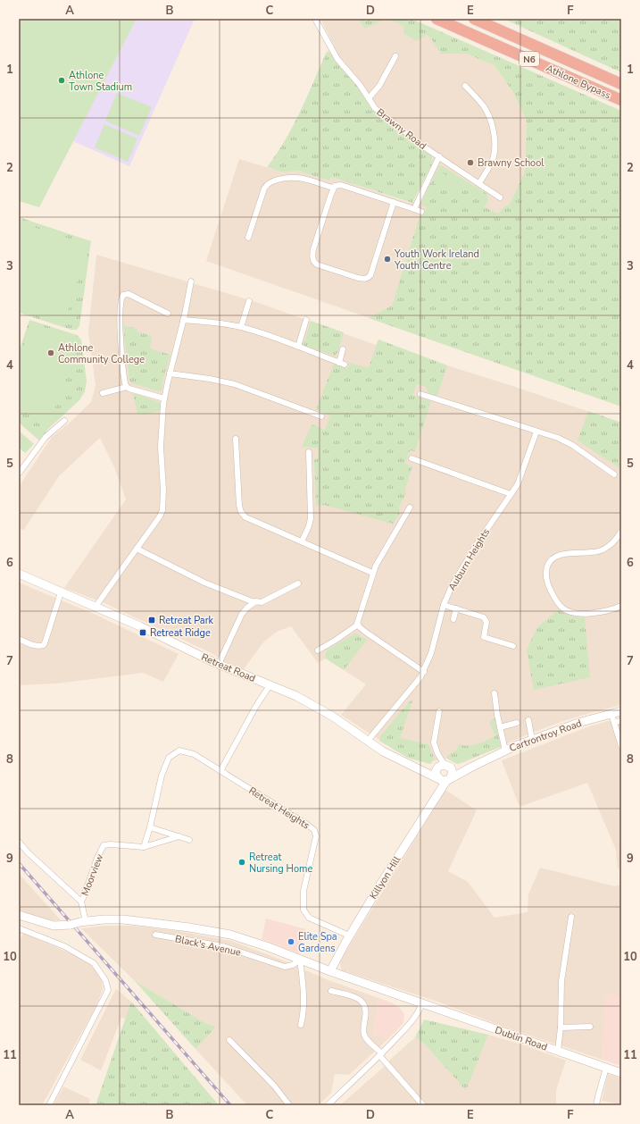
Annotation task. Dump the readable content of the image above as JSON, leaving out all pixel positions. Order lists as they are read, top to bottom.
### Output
{
  "streets": {
    "highway": ["N6", "Athlone Bypass"],
    "street": [
      "Brawny Road",
      "Auburn Heights",
      "Retreat Road",
      "Cartrontroy Road",
      "Retreat Heights",
      "Moorview",
      "Killyon Hill",
      "Black's Avenue",
      "Dublin Road"
    ]
  },
  "crossings": [
    ["Auburn Heights", "Retreat Road"],
    ["Retreat Road", "Cartrontroy Road"],
    ["Retreat Road", "Killyon Hill"],
    ["Cartrontroy Road", "Killyon Hill"],
    ["Retreat Heights", "Moorview"],
    ["Retreat Heights", "Killyon Hill"],
    ["Moorview", "Dublin Road"],
    ["Killyon Hill", "Dublin Road"],
    ["Black's Avenue", "Dublin Road"]
  ],
  "places": {
    "other": [
      "Athlone Town Stadium",
      "Brawny School",
      "Youth Work Ireland Youth Centre",
      "Athlone Community College",
      "Retreat Nursing Home",
      "Elite Spa Gardens"
    ],
    "transit": ["Retreat Park", "Retreat Ridge"]
  },
  "grid": {
    "columns": [
      "A",
      "B",
      "C",
      "D",
      "E",
      "F"
    ],
    "rows": [
      "1",
      "2",
      "3",
      "4",
      "5",
      "6",
      "7",
      "8",
      "9",
      "10",
      "11"
    ]
  }
}
